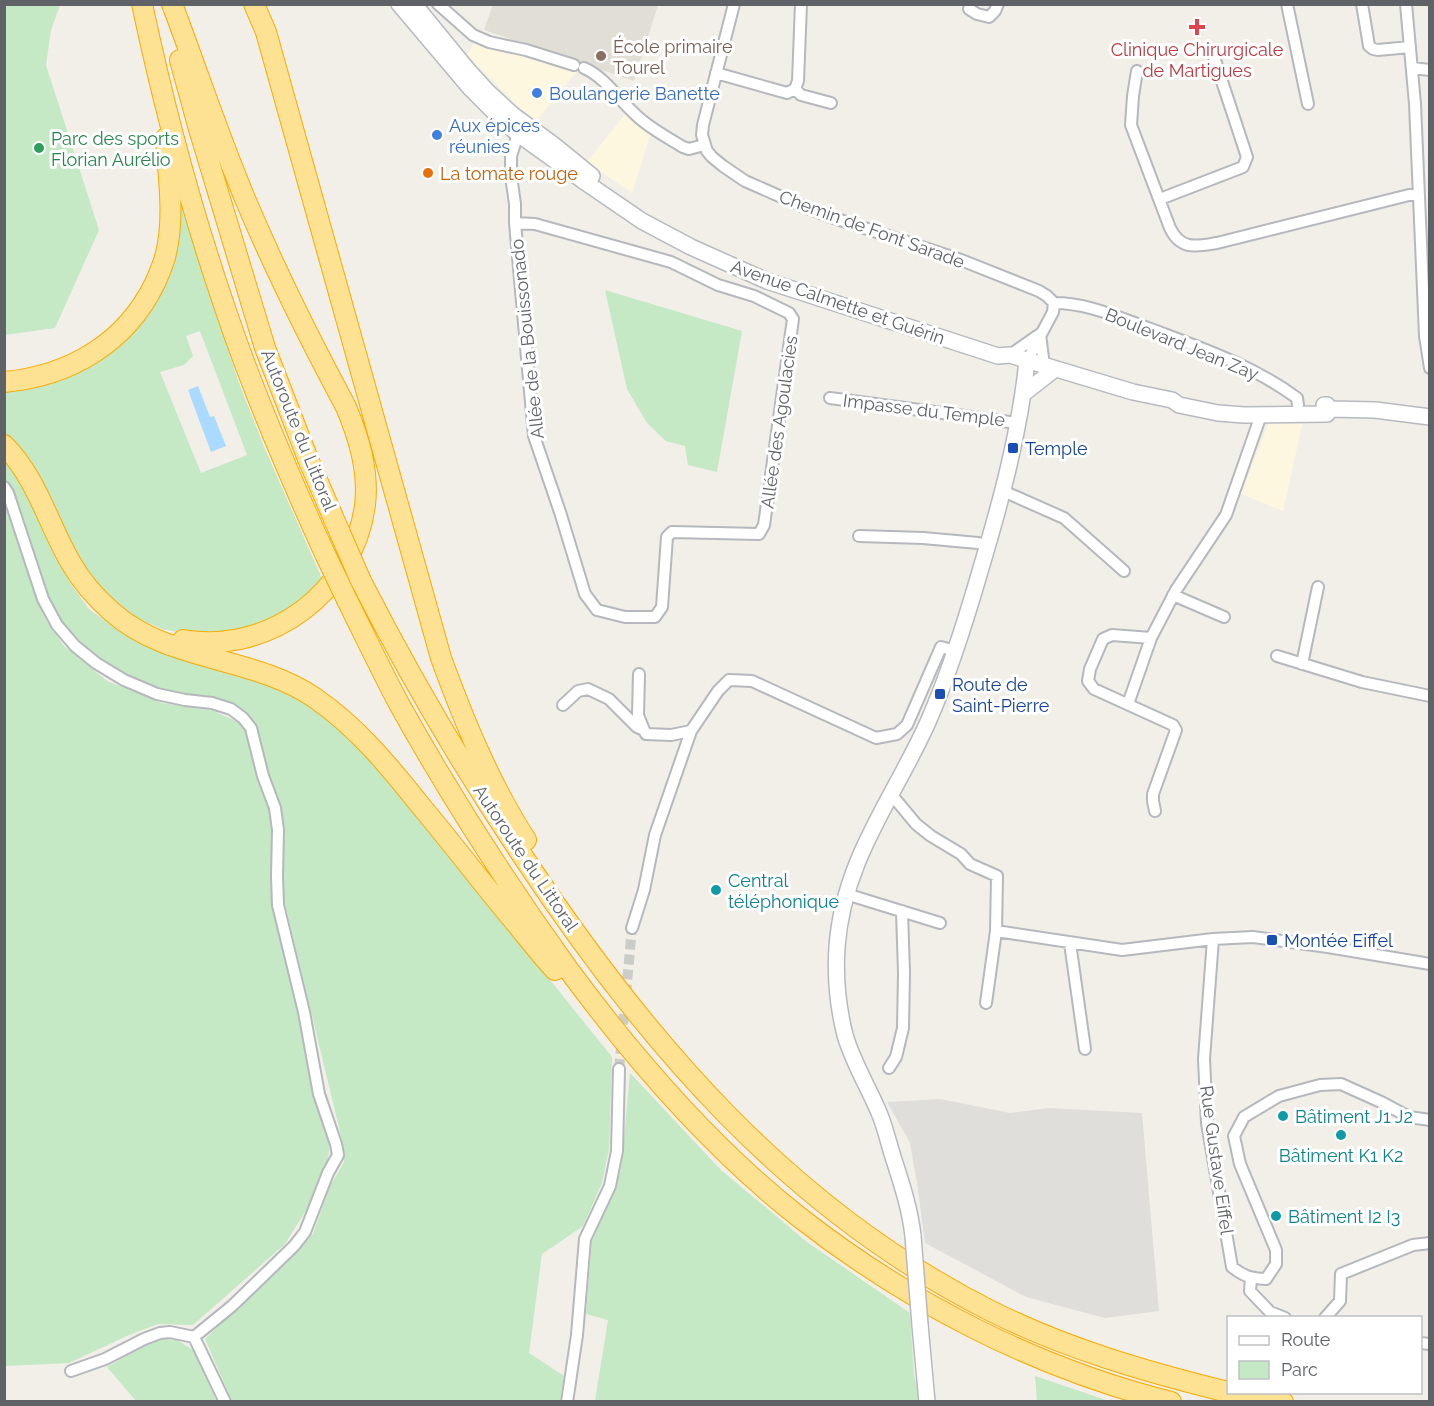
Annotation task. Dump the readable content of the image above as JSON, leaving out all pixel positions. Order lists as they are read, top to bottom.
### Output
{
  "streets": {
    "highway": ["Autoroute du Littoral"],
    "main road": ["Avenue Calmette et Guérin"],
    "street": [
      "Chemin de Font Sarade",
      "Allée de la Bouissonado",
      "Boulevard Jean Zay",
      "Impasse du Temple",
      "Allée des Agoulacies",
      "Rue Gustave Eiffel"
    ]
  },
  "crossings": [
    ["Chemin de Font Sarade", "Boulevard Jean Zay"],
    ["Avenue Calmette et Guérin", "Allée de la Bouissonado"],
    ["Avenue Calmette et Guérin", "Boulevard Jean Zay"],
    ["Allée de la Bouissonado", "Allée des Agoulacies"]
  ],
  "places": {
    "health": ["Clinique Chirurgicale de Martigues"],
    "other": [
      "École primaire Tourel",
      "Boulangerie Banette",
      "Aux épices réunies",
      "Parc des sports Florian Aurélio",
      "La tomate rouge",
      "Central téléphonique",
      "Bâtiment J1 J2",
      "Bâtiment K1 K2",
      "Bâtiment I2 I3"
    ],
    "transit": ["Temple", "Route de Saint-Pierre", "Montée Eiffel"]
  },
  "legend": ["Route", "Parc"]
}
